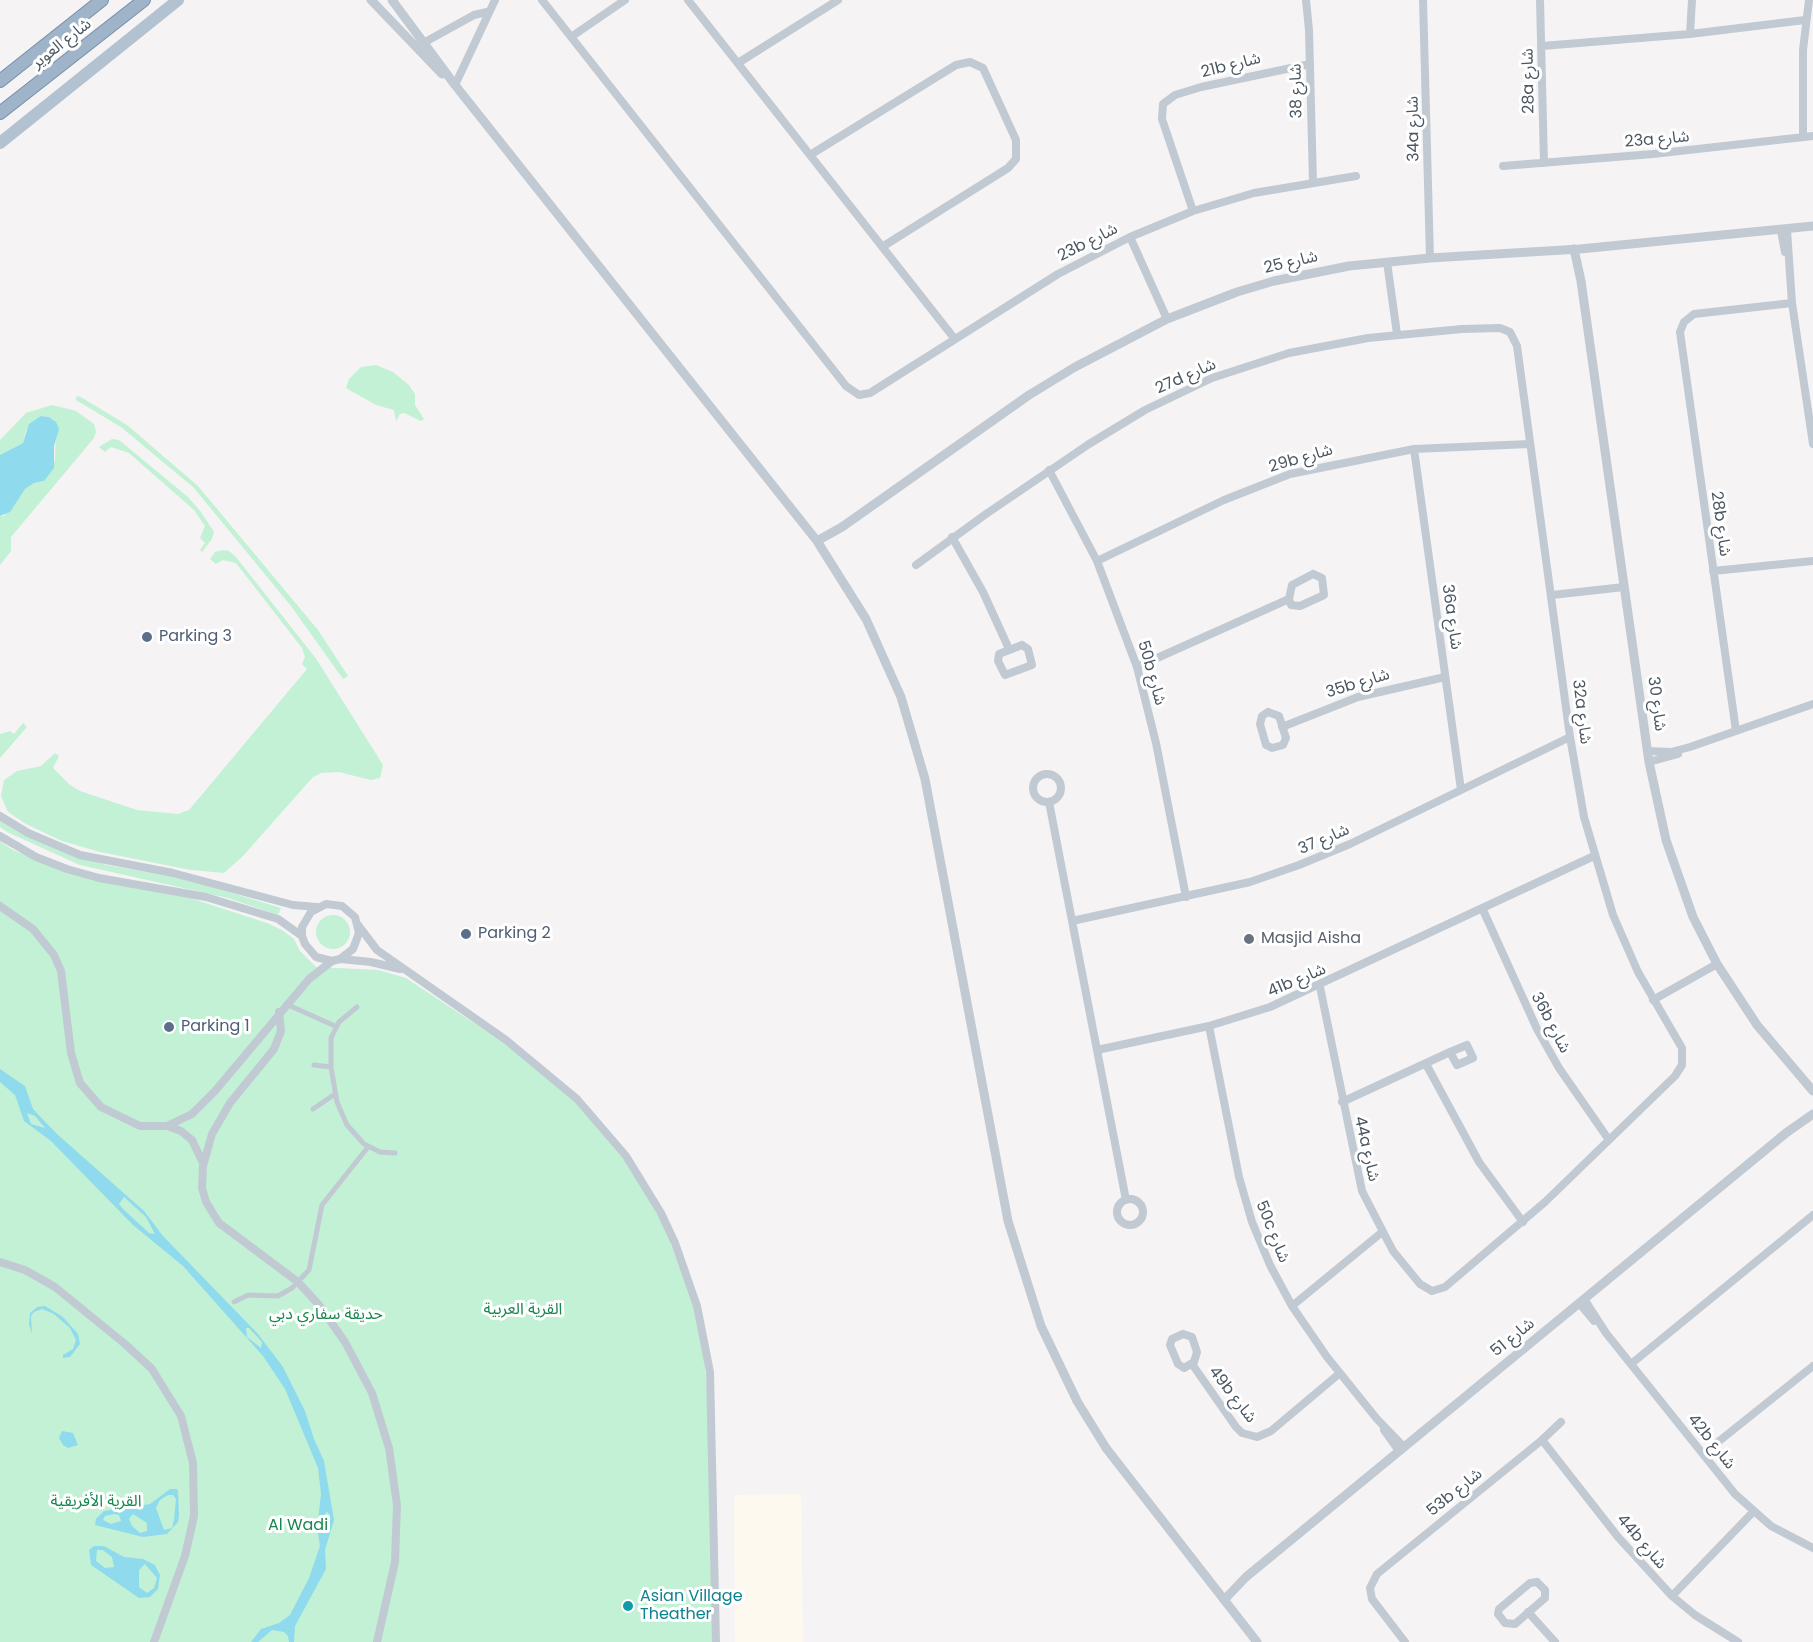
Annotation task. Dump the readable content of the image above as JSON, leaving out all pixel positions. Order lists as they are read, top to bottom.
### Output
{
  "streets": {
    "highway": ["شارع العوير"],
    "street": [
      "21b شارع",
      "28a شارع",
      "شارع 38",
      "34a شارع",
      "23a شارع",
      "23b شارع",
      "شارع 25",
      "27d شارع",
      "29b شارع",
      "28b شارع",
      "36a شارع",
      "50b شارع",
      "35b شارع",
      "شارع 30",
      "32a شارع",
      "شارع 37",
      "41b شارع",
      "36b شارع",
      "44a شارع",
      "50c شارع",
      "شارع 51",
      "49b شارع",
      "42b شارع",
      "53b شارع",
      "44b شارع"
    ]
  },
  "crossings": [
    ["21b شارع", "شارع 38"],
    ["21b شارع", "23b شارع"],
    ["28a شارع", "23a شارع"],
    ["شارع 38", "23b شارع"],
    ["34a شارع", "شارع 25"],
    ["شارع 25", "شارع 30"],
    ["27d شارع", "50b شارع"],
    ["27d شارع", "32a شارع"],
    ["29b شارع", "36a شارع"],
    ["29b شارع", "50b شارع"],
    ["29b شارع", "32a شارع"],
    ["36a شارع", "35b شارع"],
    ["36a شارع", "شارع 37"],
    ["50b شارع", "شارع 37"],
    ["32a شارع", "شارع 37"],
    ["32a شارع", "41b شارع"],
    ["32a شارع", "36b شارع"],
    ["41b شارع", "36b شارع"],
    ["41b شارع", "44a شارع"],
    ["41b شارع", "50c شارع"],
    ["50c شارع", "شارع 51"],
    ["50c شارع", "49b شارع"],
    ["شارع 51", "42b شارع"],
    ["53b شارع", "44b شارع"]
  ],
  "parks": [
    "القرية العربية",
    "حديقة سفاري دبي",
    "القرية الأفريقية",
    "Al Wadi"
  ],
  "places": [
    "Parking 3",
    "Parking 2",
    "Masjid Aisha",
    "Parking 1",
    "Asian Village Theather"
  ]
}
